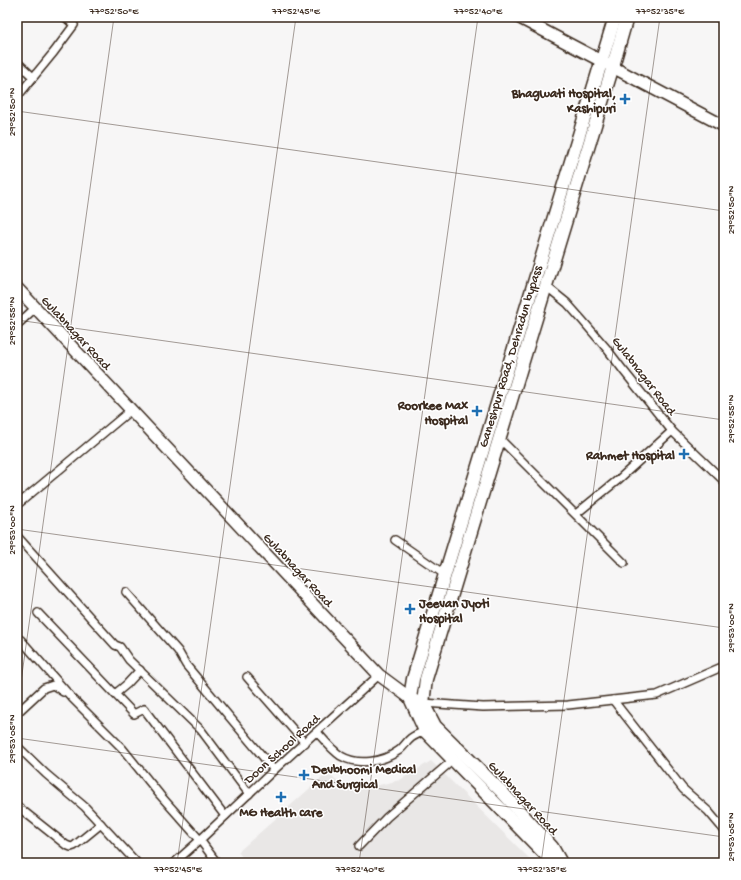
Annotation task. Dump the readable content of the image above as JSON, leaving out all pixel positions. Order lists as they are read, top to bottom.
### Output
{
  "streets": {
    "main road": ["Gulabnagar Road", "Ganeshpur Road, Dehradun bypass"],
    "street": ["Doon School Road"]
  },
  "crossings": [
    ["Gulabnagar Road", "Ganeshpur Road, Dehradun bypass"],
    ["Gulabnagar Road", "Doon School Road"]
  ],
  "places": {
    "health": [
      "Bhagwati Hospital, Kashipuri",
      "Roorkee Max Hospital",
      "Rahmet Hospital",
      "Jeevan Jyoti Hospital",
      "Devbhoomi Medical And Surgical",
      "MG Health care"
    ]
  },
  "coordinates": [
    "77°52'50\"E",
    "77°52'45\"E",
    "77°52'40\"E",
    "77°52'35\"E",
    "29°52'50\"N",
    "29°52'55\"N",
    "29°53'00\"N",
    "29°53'05\"N"
  ]
}
